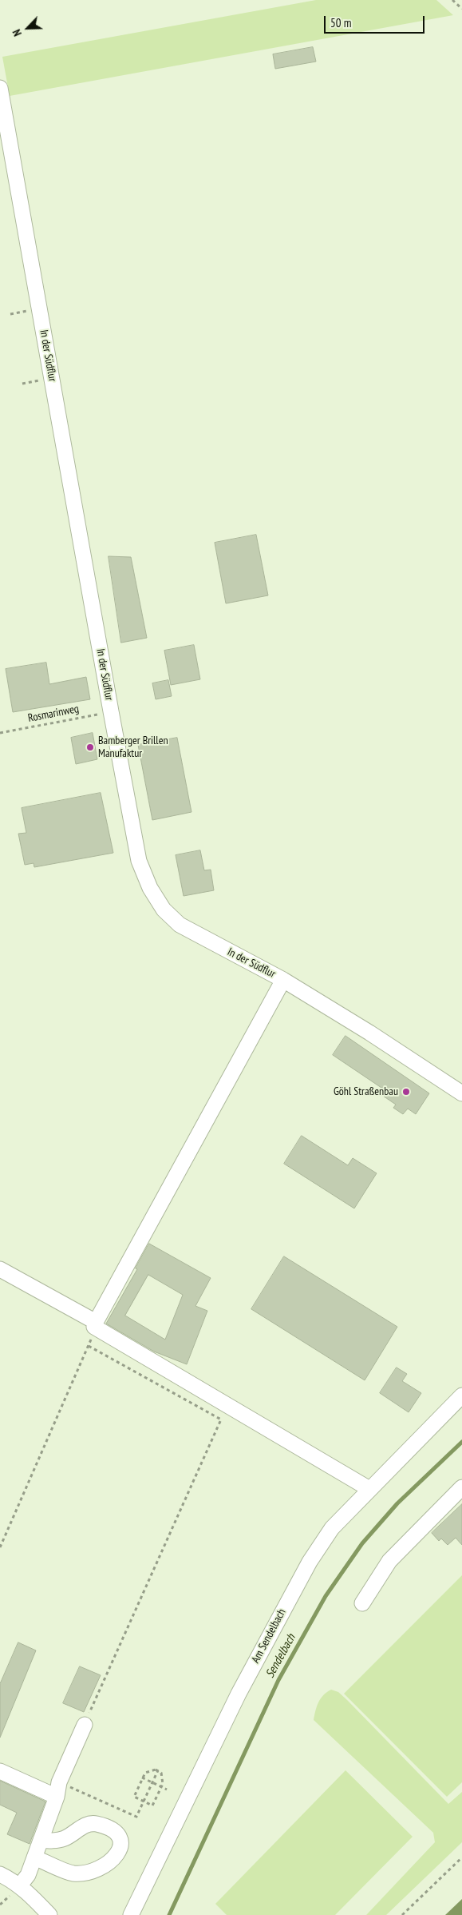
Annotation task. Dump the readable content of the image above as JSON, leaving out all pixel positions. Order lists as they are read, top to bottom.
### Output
{
  "streets": {
    "street": ["In der Südflur", "Am Sendelbach"],
    "path": ["Rosmarinweg"]
  },
  "crossings": [
    ["In der Südflur", "Rosmarinweg"]
  ],
  "water": ["Sendelbach"],
  "places": ["Bamberger Brillen Manufaktur", "Göhl Straßenbau"],
  "scale_bar": "50 m",
  "north": "bottom left"
}
